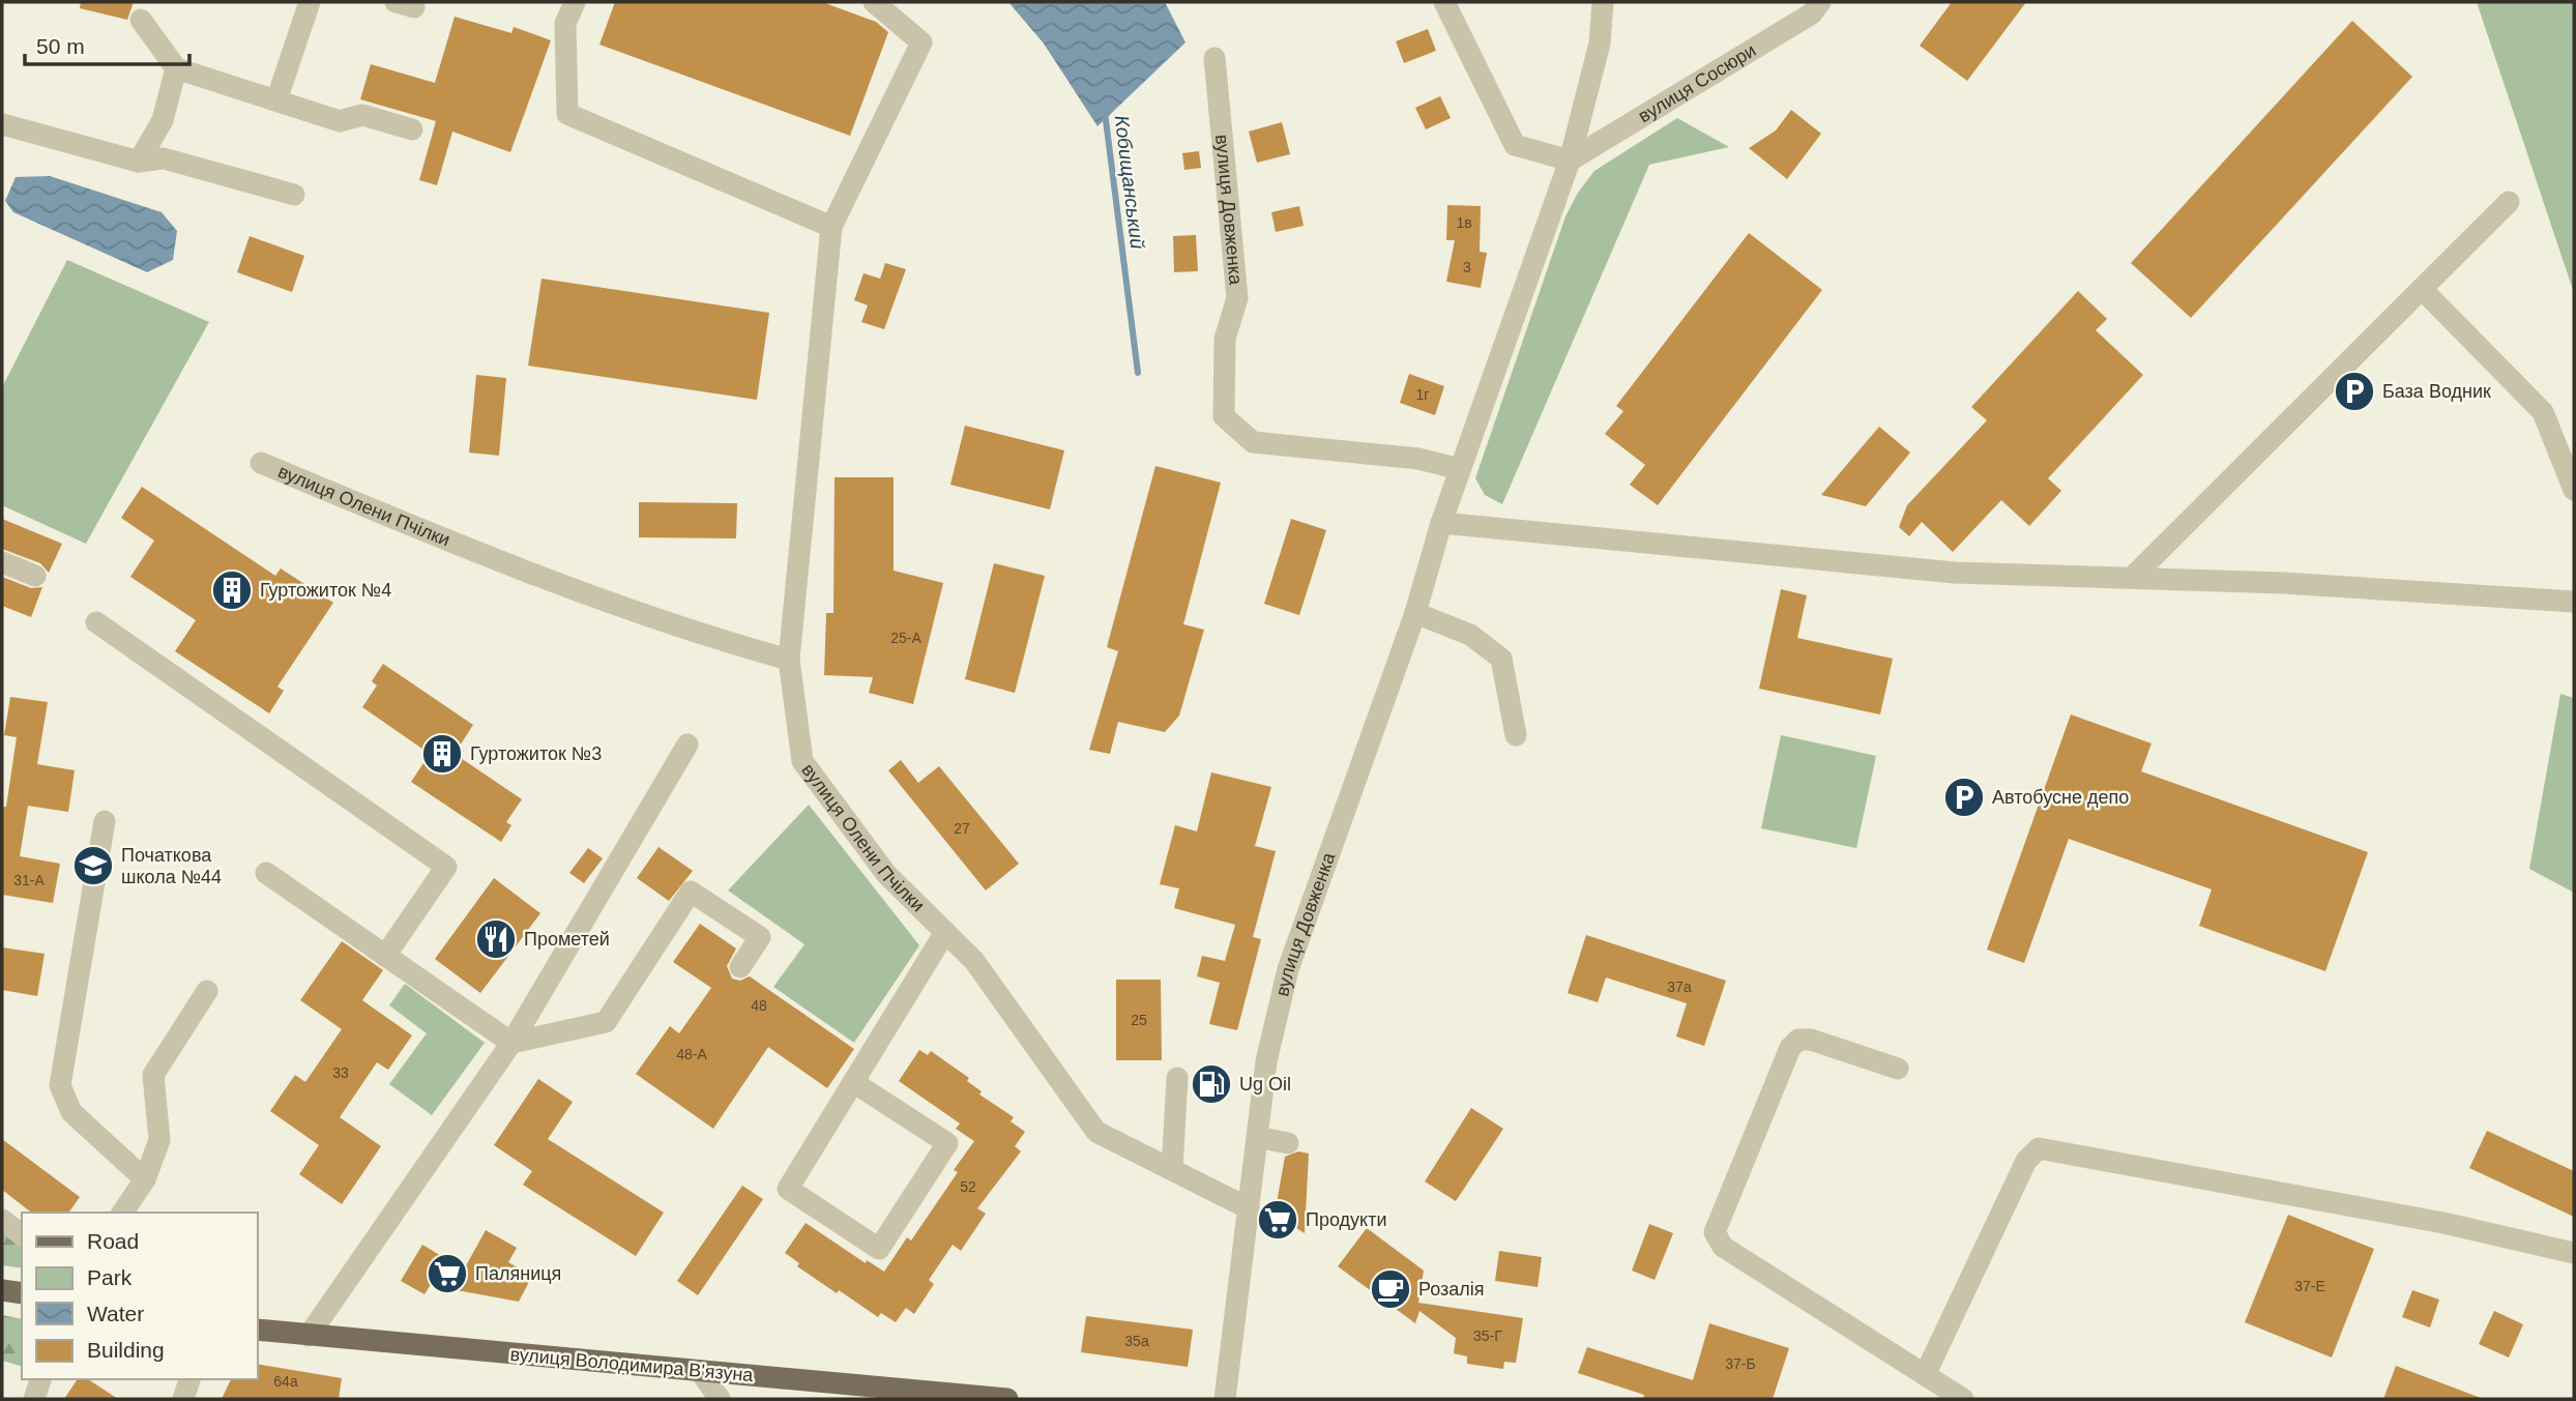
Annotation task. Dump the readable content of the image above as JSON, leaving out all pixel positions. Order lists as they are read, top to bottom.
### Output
{
  "streets": {
    "main road": ["вулиця Володимира В'язуна"],
    "street": ["вулиця Сосюри", "вулиця Довженка", "вулиця Олени Пчілки"]
  },
  "crossings": [
    ["вулиця Сосюри", "вулиця Довженка"],
    ["вулиця Довженка", "вулиця Олени Пчілки"]
  ],
  "water": ["Кобищанський"],
  "places": {
    "parking": ["База Водник", "Автобусне депо"],
    "building": ["Гуртожиток №4", "Гуртожиток №3"],
    "school or university": ["Початкова школа №44"],
    "restaurant": ["Прометей"],
    "fuel station": ["Ug Oil"],
    "supermarket": ["Продукти", "Паляниця"],
    "cafe": ["Розалія"]
  },
  "house_numbers": [
    "1в",
    "3",
    "1г",
    "25-А",
    "27",
    "31-А",
    "37а",
    "48",
    "25",
    "48-А",
    "33",
    "52",
    "37-Е",
    "35-Г",
    "35а",
    "37-Б",
    "64а"
  ],
  "legend": [
    "Road",
    "Park",
    "Water",
    "Building"
  ],
  "scale_bar": "50 m"
}
